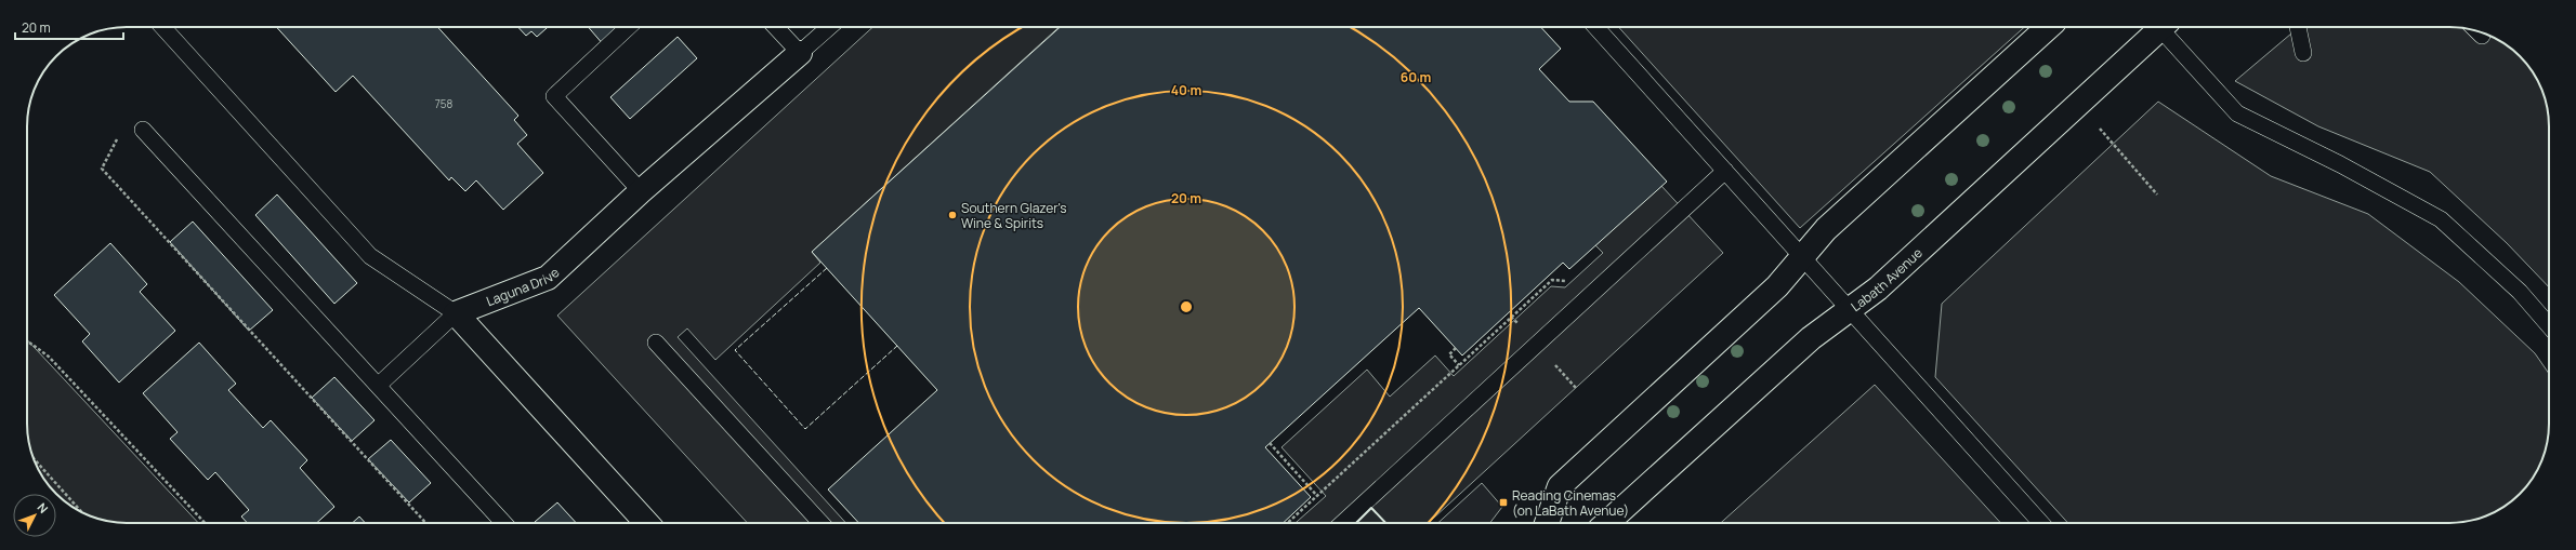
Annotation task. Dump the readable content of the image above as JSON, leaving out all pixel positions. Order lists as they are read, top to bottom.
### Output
{
  "streets": {
    "street": ["Labath Avenue", "Laguna Drive"]
  },
  "places": {
    "other": ["Southern Glazer's Wine & Spirits"],
    "transit": ["Reading Cinemas (on LaBath Avenue)"]
  },
  "house_numbers": ["758"],
  "scale_bar": "20 m",
  "north": "top right",
  "rings": ["60 m", "40 m", "20 m"]
}
